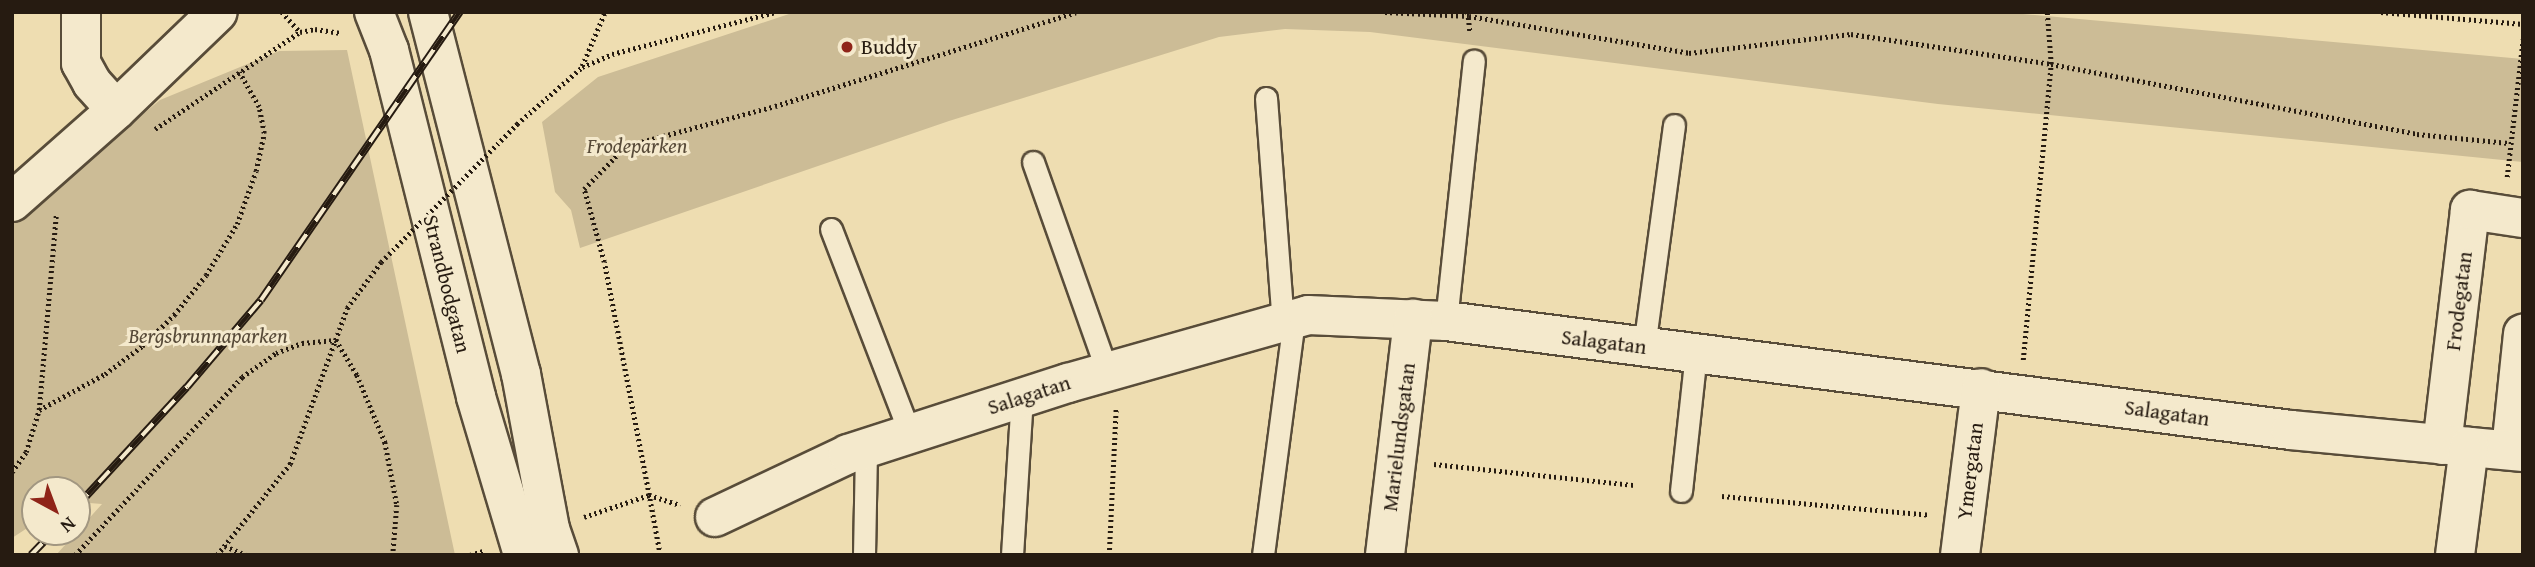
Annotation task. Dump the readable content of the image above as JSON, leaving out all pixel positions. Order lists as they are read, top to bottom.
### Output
{
  "streets": {
    "street": [
      "Strandbodgatan",
      "Frodegatan",
      "Salagatan",
      "Marielundsgatan",
      "Ymergatan"
    ]
  },
  "crossings": [
    ["Frodegatan", "Salagatan"],
    ["Salagatan", "Marielundsgatan"],
    ["Salagatan", "Ymergatan"]
  ],
  "parks": ["Frodeparken", "Bergsbrunnaparken"],
  "places": ["Buddy"],
  "north": "bottom right"
}
